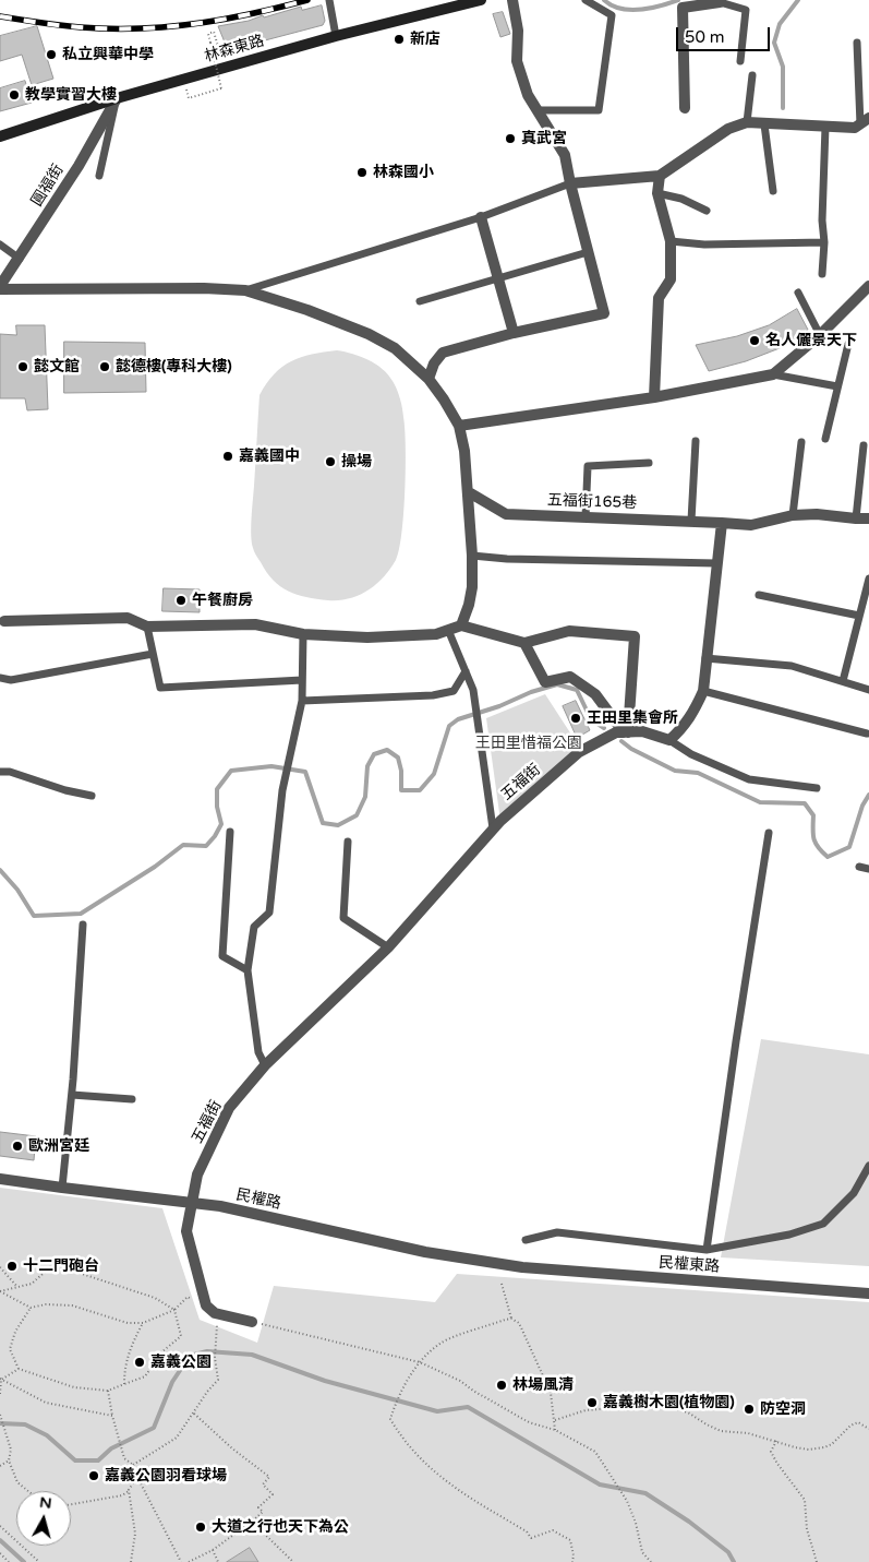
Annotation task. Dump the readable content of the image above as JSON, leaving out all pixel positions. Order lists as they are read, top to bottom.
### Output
{
  "streets": {
    "main road": ["林森東路"],
    "street": [
      "圓福街",
      "五福街165巷",
      "五福街",
      "民權路",
      "民權東路"
    ]
  },
  "crossings": [
    ["林森東路", "圓福街"],
    ["五福街", "民權路"],
    ["民權路", "民權東路"]
  ],
  "parks": ["王田里惜福公園"],
  "places": [
    "新店",
    "私立興華中學",
    "教學實習大樓",
    "真武宮",
    "林森國小",
    "名人儷景天下",
    "懿文館",
    "懿德樓(專科大樓)",
    "嘉義國中",
    "操場",
    "午餐廚房",
    "王田里集會所",
    "歐洲宮廷",
    "十二門砲台",
    "嘉義公園",
    "林場風清",
    "嘉義樹木園(植物園)",
    "防空洞",
    "嘉義公園羽看球場",
    "大道之行也天下為公"
  ],
  "scale_bar": "50 m",
  "north": "top"
}
